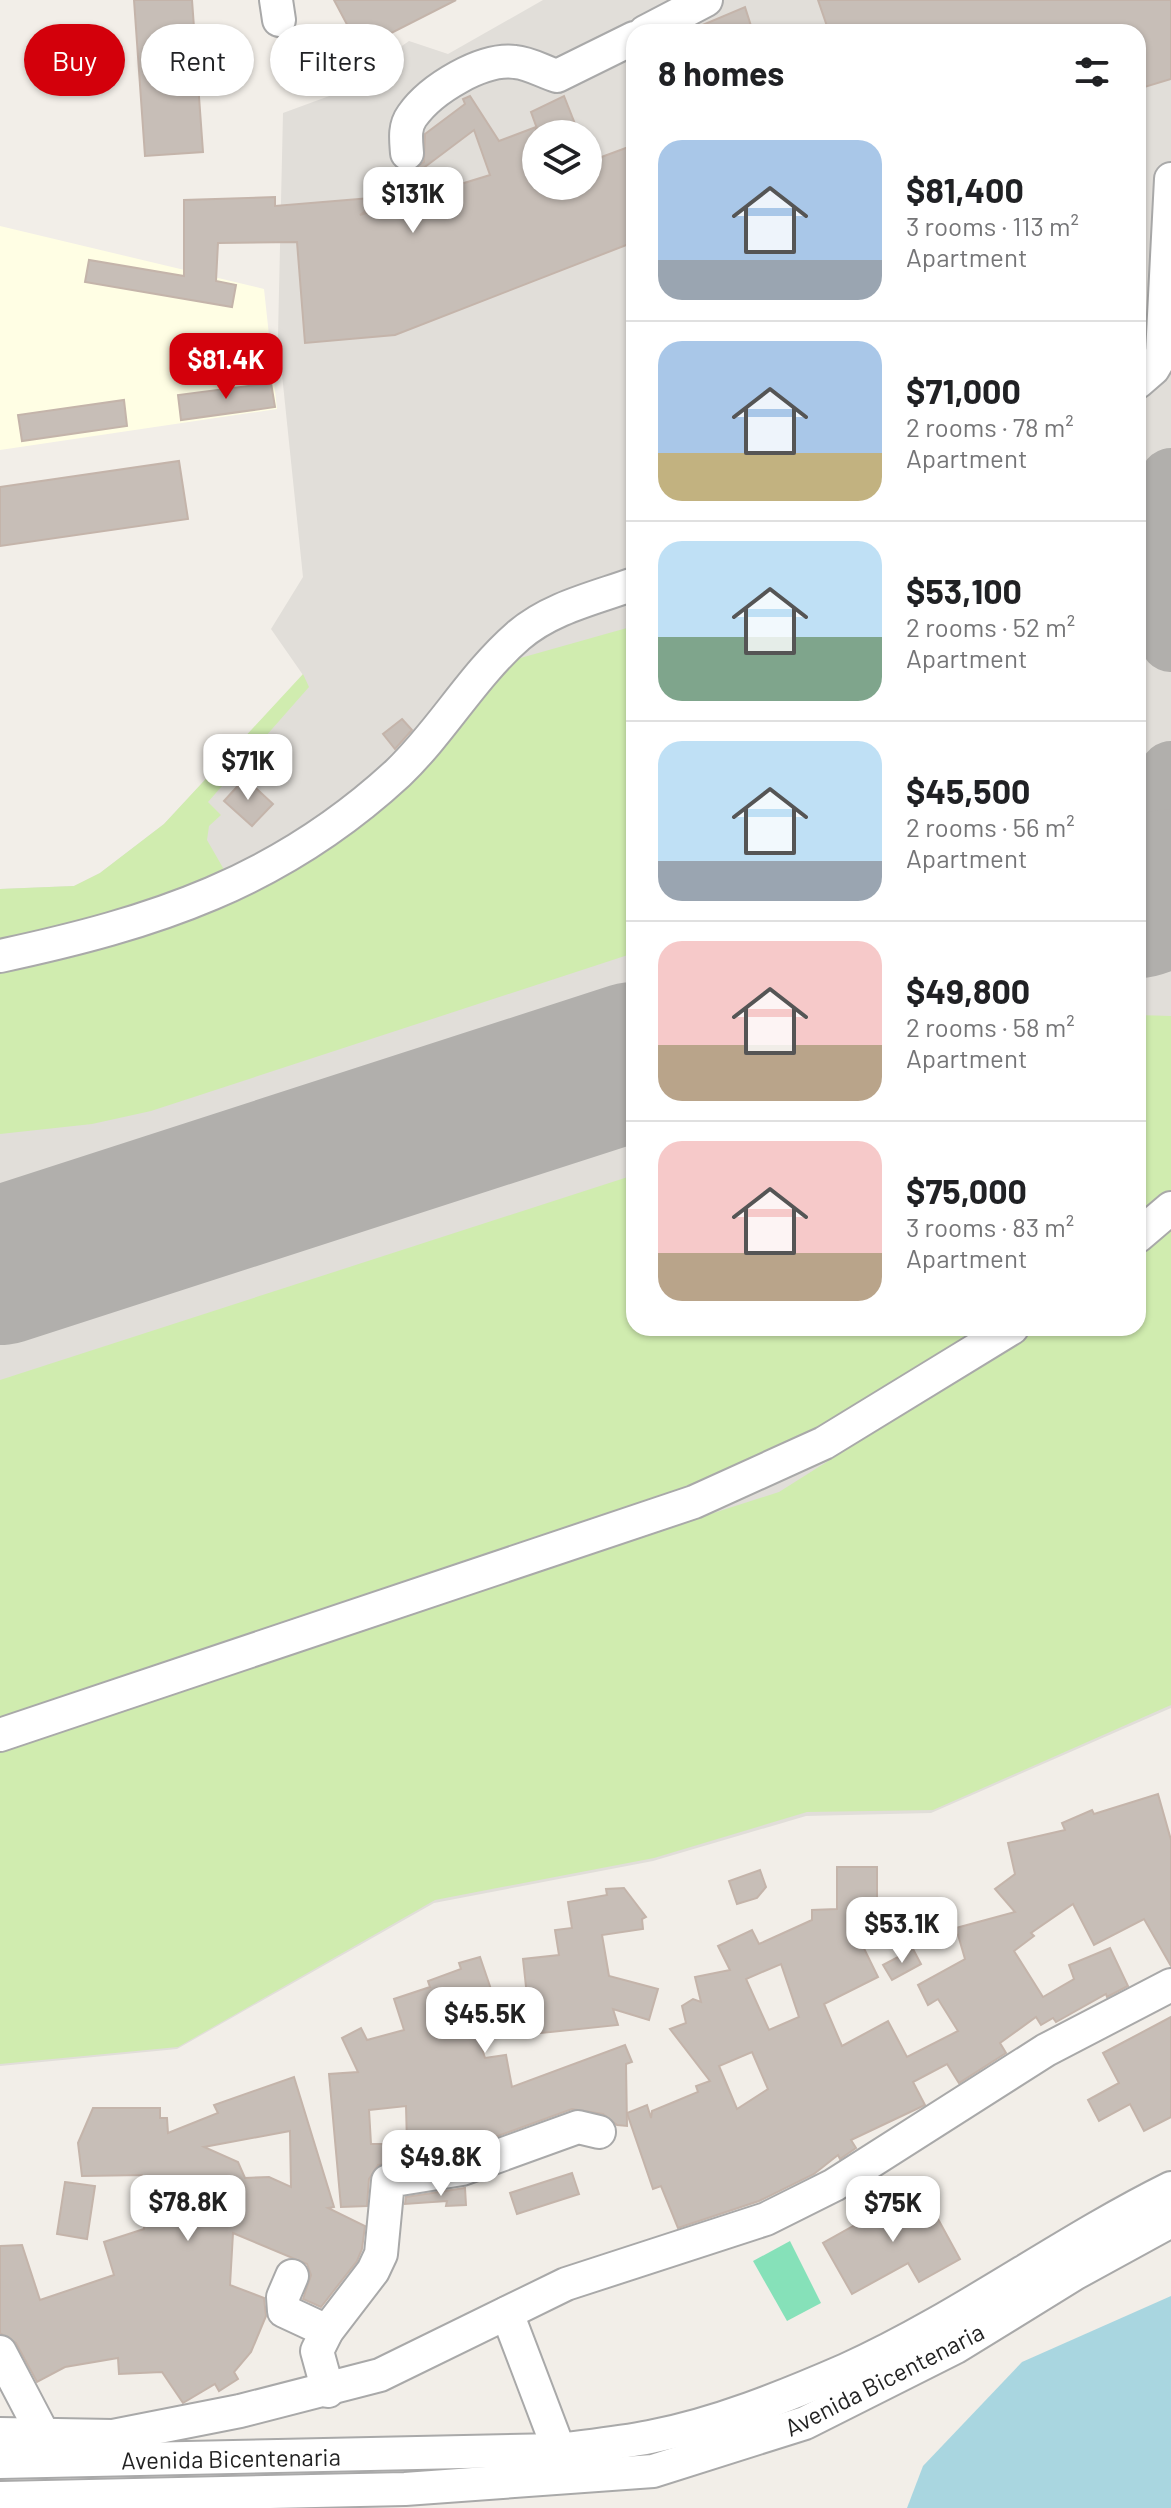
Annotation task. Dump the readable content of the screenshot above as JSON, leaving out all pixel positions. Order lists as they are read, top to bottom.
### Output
{
  "streets": {
    "street": ["Avenida Bicentenaria"]
  },
  "page": {
    "chip": ["Buy", "Rent", "Filters"],
    "heading": "8 homes",
    "list": [
      {
        "name": "$81,400",
        "note": "3 rooms · 113 m² · Apartment"
      },
      {
        "name": "$71,000",
        "note": "2 rooms · 78 m² · Apartment"
      },
      {
        "name": "$53,100",
        "note": "2 rooms · 52 m² · Apartment"
      },
      {
        "name": "$45,500",
        "note": "2 rooms · 56 m² · Apartment"
      },
      {
        "name": "$49,800",
        "note": "2 rooms · 58 m² · Apartment"
      },
      {
        "name": "$75,000",
        "note": "3 rooms · 83 m² · Apartment"
      }
    ],
    "price": [
      "$131K",
      "$81.4K",
      "$71K",
      "$53.1K",
      "$45.5K",
      "$49.8K",
      "$78.8K",
      "$75K"
    ]
  }
}
